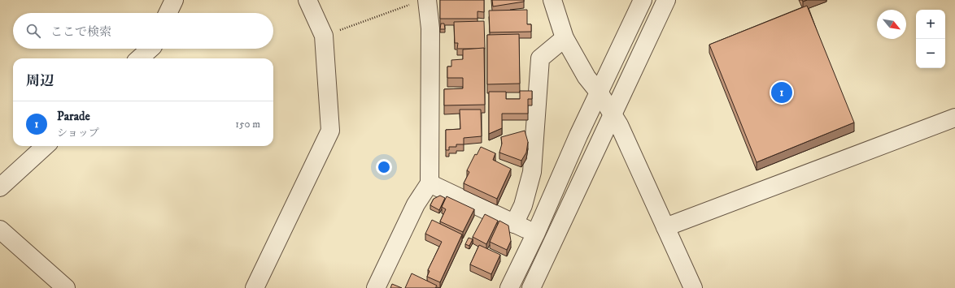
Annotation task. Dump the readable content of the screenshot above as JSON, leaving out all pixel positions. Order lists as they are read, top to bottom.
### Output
{
  "north": "bottom right",
  "page": {
    "map_buttons": ["+", "−"],
    "search": "ここで検索",
    "heading": "周辺",
    "pins": "1",
    "list": [
      {
        "mark": "1",
        "name": "Parade",
        "note": "ショップ",
        "value": "150 m"
      }
    ]
  }
}
